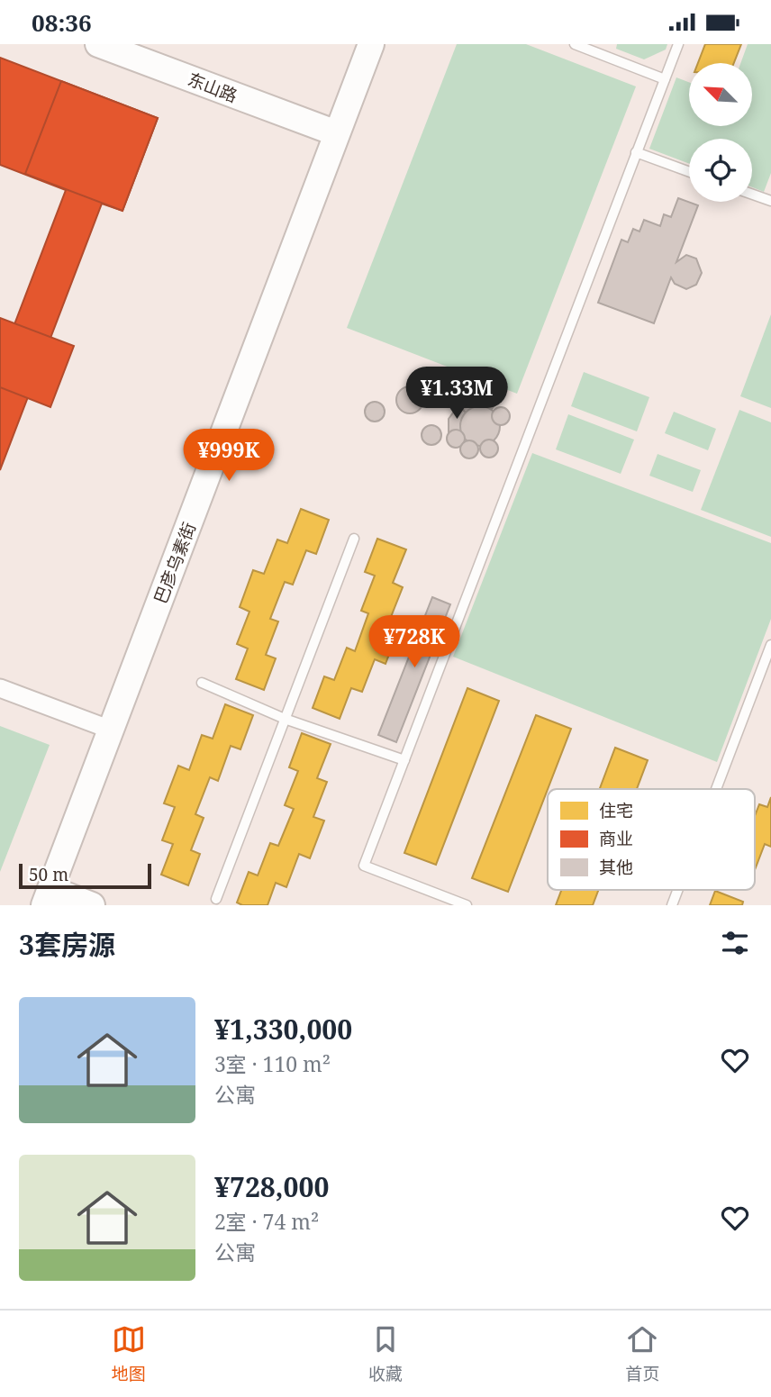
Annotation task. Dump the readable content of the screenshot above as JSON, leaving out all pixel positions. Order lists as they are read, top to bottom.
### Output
{
  "streets": {
    "street": ["东山路", "巴彦乌素街"]
  },
  "crossings": [
    ["东山路", "巴彦乌素街"]
  ],
  "legend": ["住宅", "商业", "其他"],
  "scale_bar": "50 m",
  "north": "top left",
  "page": {
    "status": "08:36",
    "price": ["¥1.33M", "¥999K", "¥728K"],
    "scale": "50 m",
    "heading": "3套房源",
    "list": [
      {
        "name": "¥1,330,000",
        "note": "3室 · 110 m² · 公寓"
      },
      {
        "name": "¥728,000",
        "note": "2室 · 74 m² · 公寓"
      }
    ],
    "tabs": ["地图", "收藏", "首页"]
  }
}
